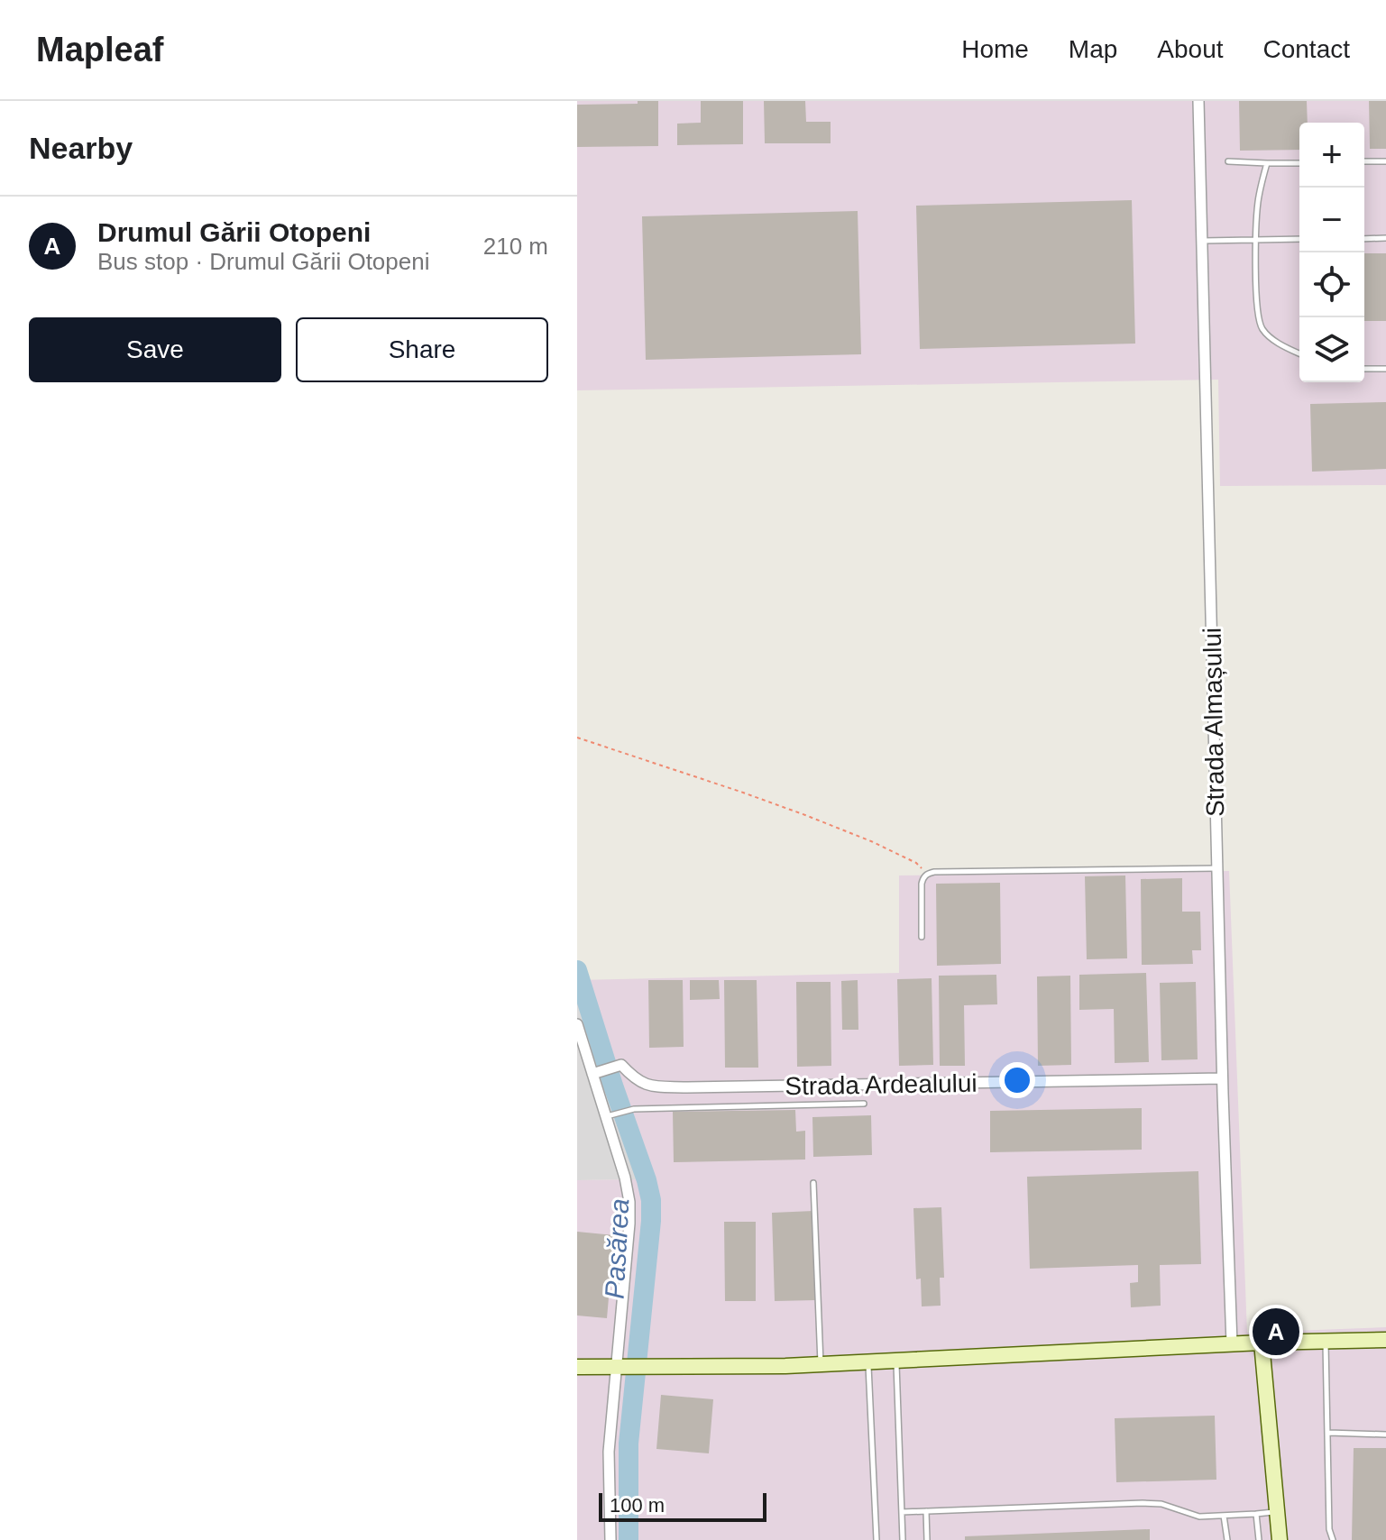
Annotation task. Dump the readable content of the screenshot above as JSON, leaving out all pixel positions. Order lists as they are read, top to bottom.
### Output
{
  "streets": {
    "street": ["Strada Almașului", "Strada Ardealului"]
  },
  "crossings": [
    ["Strada Almașului", "Strada Ardealului"]
  ],
  "water": ["Pasărea"],
  "scale_bar": "100 m",
  "page": {
    "header": "Mapleaf",
    "nav": [
      "Home",
      "Map",
      "About",
      "Contact"
    ],
    "heading": "Nearby",
    "map_buttons": ["+", "−"],
    "list": [
      {
        "mark": "A",
        "name": "Drumul Gării Otopeni",
        "note": "Bus stop · Drumul Gării Otopeni",
        "value": "210 m"
      }
    ],
    "buttons": ["Save", "Share"],
    "pins": "A",
    "scale": "100 m"
  }
}
